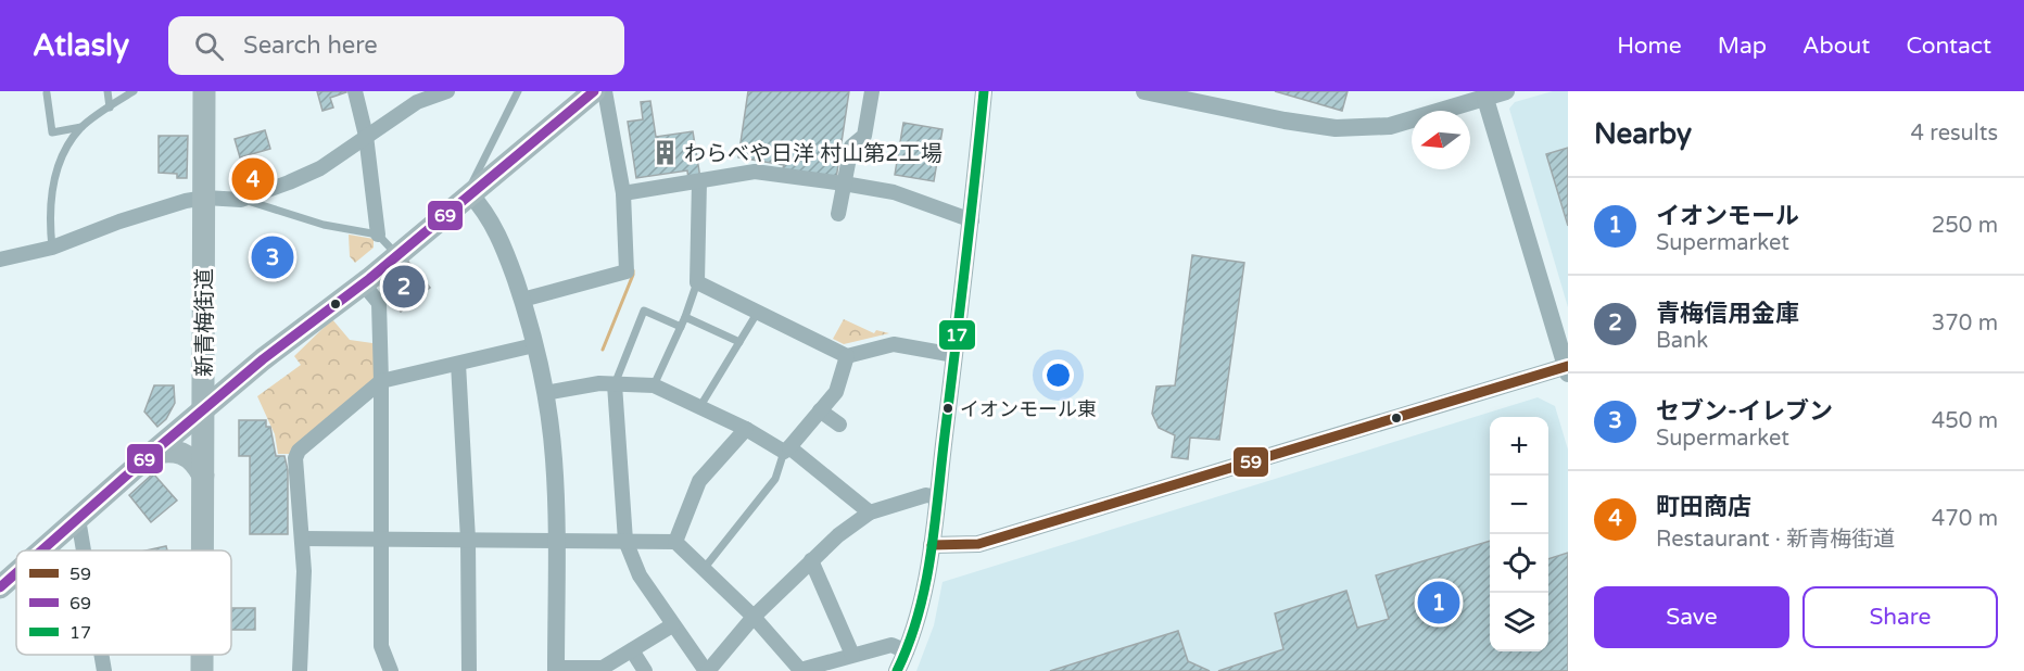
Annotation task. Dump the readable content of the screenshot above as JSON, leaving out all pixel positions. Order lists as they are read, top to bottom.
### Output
{
  "streets": {
    "main road": ["新青梅街道"]
  },
  "places": {
    "building": ["わらべや日洋 村山第2工場"],
    "other": ["イオンモール東"]
  },
  "lines": ["transit line 69", "transit line 17", "transit line 59"],
  "legend": ["59", "69", "17"],
  "north": "left",
  "page": {
    "header": "Atlasly",
    "search": "Search here",
    "nav": [
      "Home",
      "Map",
      "About",
      "Contact"
    ],
    "heading": ["Nearby", "4 results"],
    "pins": [
      "4",
      "3",
      "2",
      "1"
    ],
    "list": [
      {
        "mark": "1",
        "name": "イオンモール",
        "note": "Supermarket",
        "value": "250 m"
      },
      {
        "mark": "2",
        "name": "青梅信用金庫",
        "note": "Bank",
        "value": "370 m"
      },
      {
        "mark": "3",
        "name": "セブン-イレブン",
        "note": "Supermarket",
        "value": "450 m"
      },
      {
        "mark": "4",
        "name": "町田商店",
        "note": "Restaurant · 新青梅街道",
        "value": "470 m"
      }
    ],
    "map_buttons": ["+", "−"],
    "buttons": ["Save", "Share"]
  }
}
